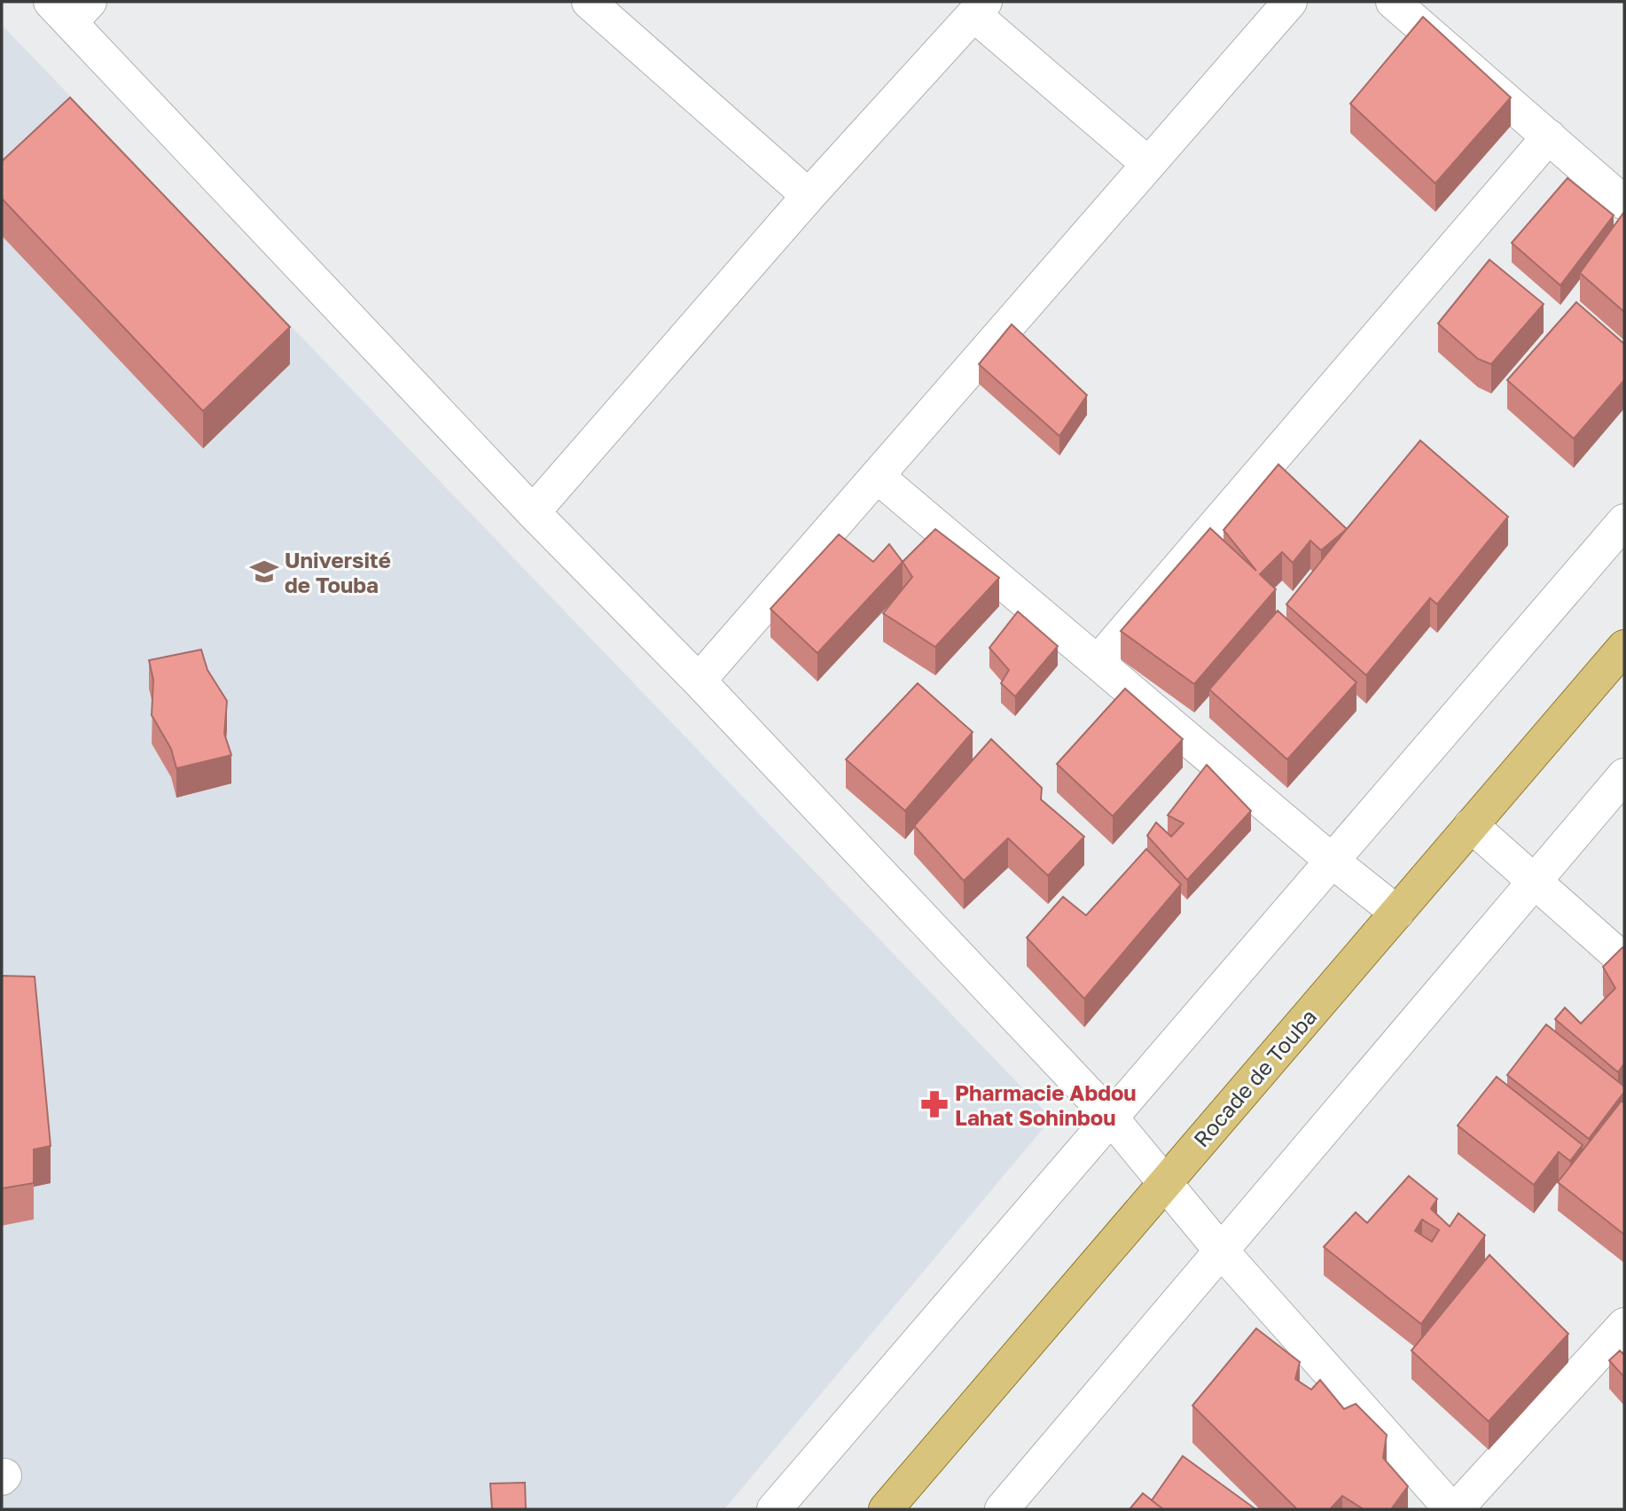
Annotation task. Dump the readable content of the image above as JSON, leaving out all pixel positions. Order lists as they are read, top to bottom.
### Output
{
  "streets": {
    "main road": ["Rocade de Touba"]
  },
  "places": {
    "school or university": ["Université de Touba"],
    "pharmacy": ["Pharmacie Abdou Lahat Sohinbou"]
  }
}
